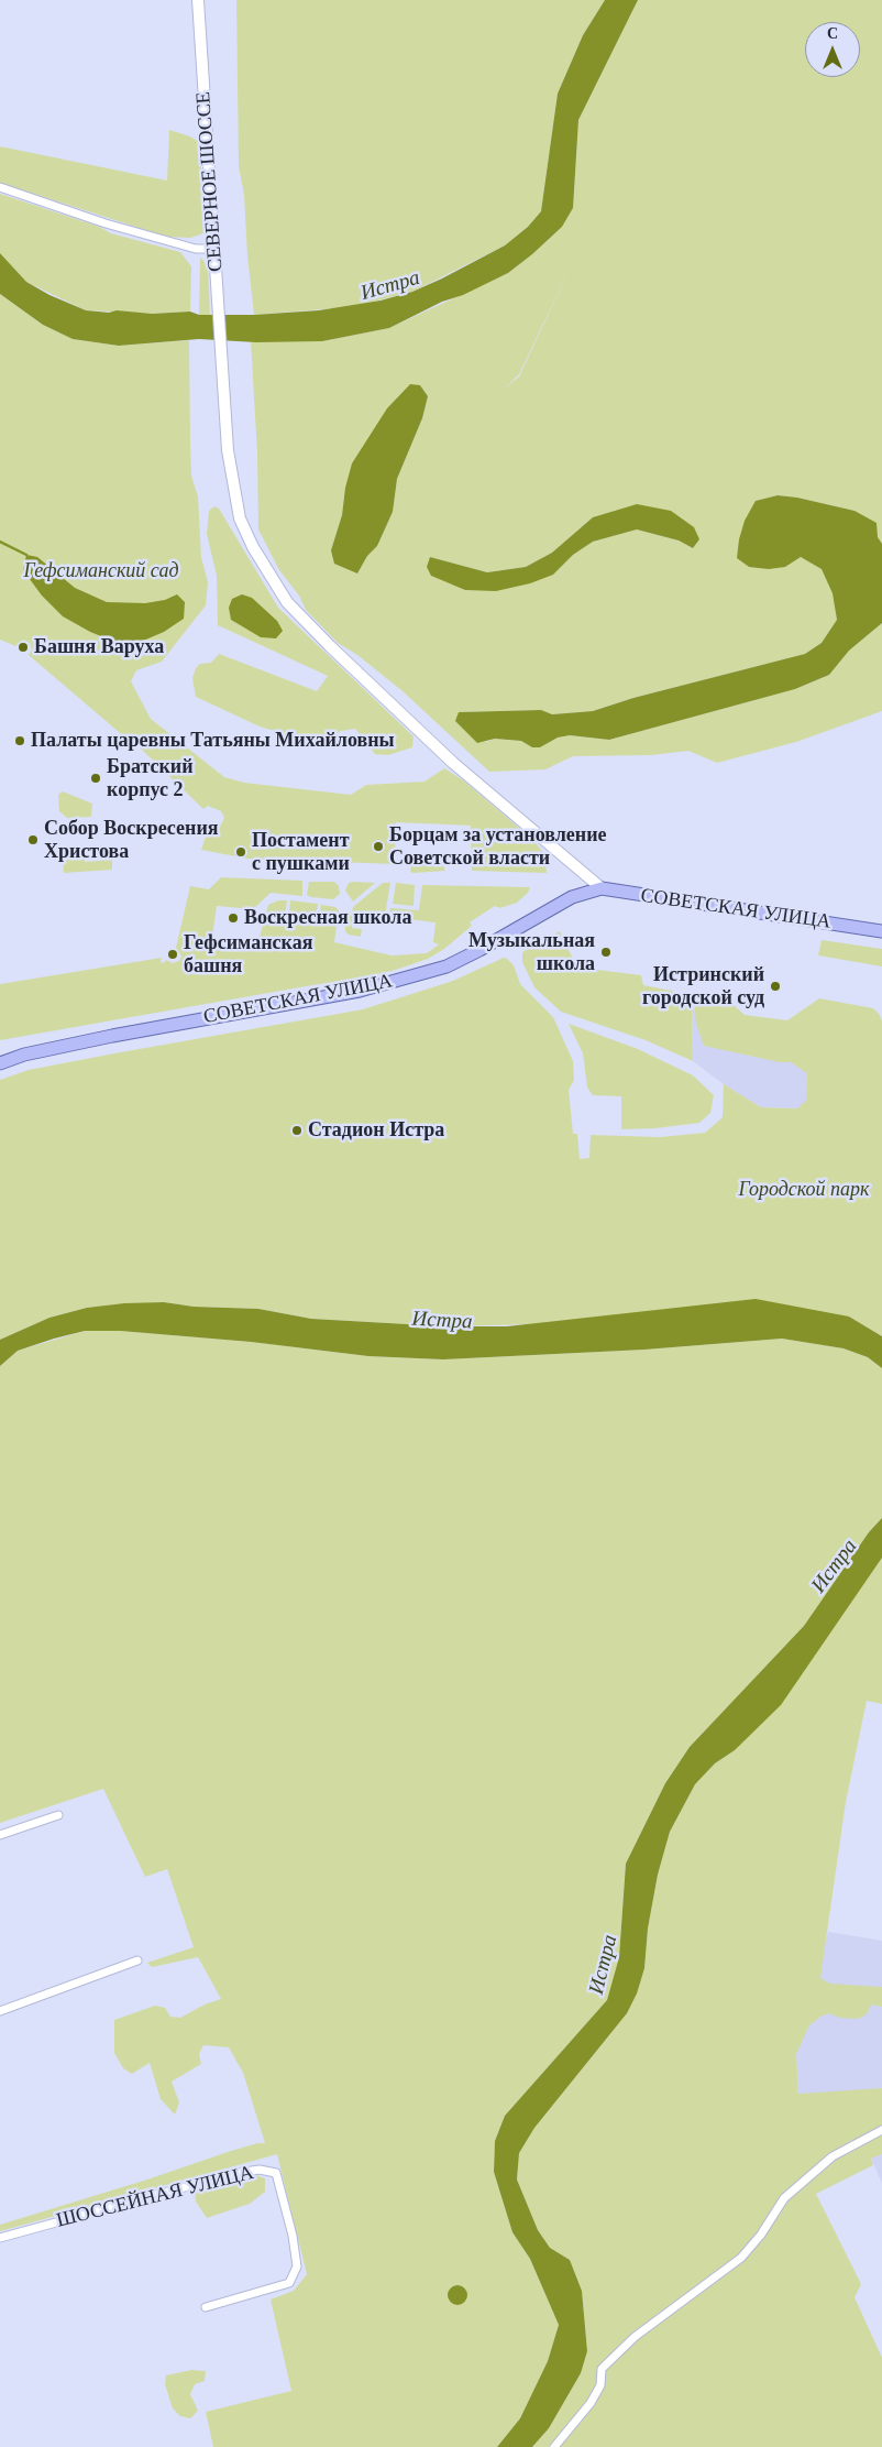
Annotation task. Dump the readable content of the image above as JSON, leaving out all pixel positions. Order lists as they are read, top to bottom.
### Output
{
  "streets": {
    "main road": ["СЕВЕРНОЕ ШОССЕ", "СОВЕТСКАЯ УЛИЦА"],
    "street": ["ШОССЕЙНАЯ УЛИЦА"]
  },
  "crossings": [
    ["СЕВЕРНОЕ ШОССЕ", "СОВЕТСКАЯ УЛИЦА"]
  ],
  "water": ["Истра"],
  "parks": ["Гефсиманский сад", "Городской парк"],
  "places": [
    "Башня Варуха",
    "Палаты царевны Татьяны Михайловны",
    "Братский корпус 2",
    "Собор Воскресения Христова",
    "Борцам за установление Советской власти",
    "Постамент с пушками",
    "Воскресная школа",
    "Музыкальная школа",
    "Гефсиманская башня",
    "Истринский городской суд",
    "Стадион Истра"
  ],
  "north": "top"
}
